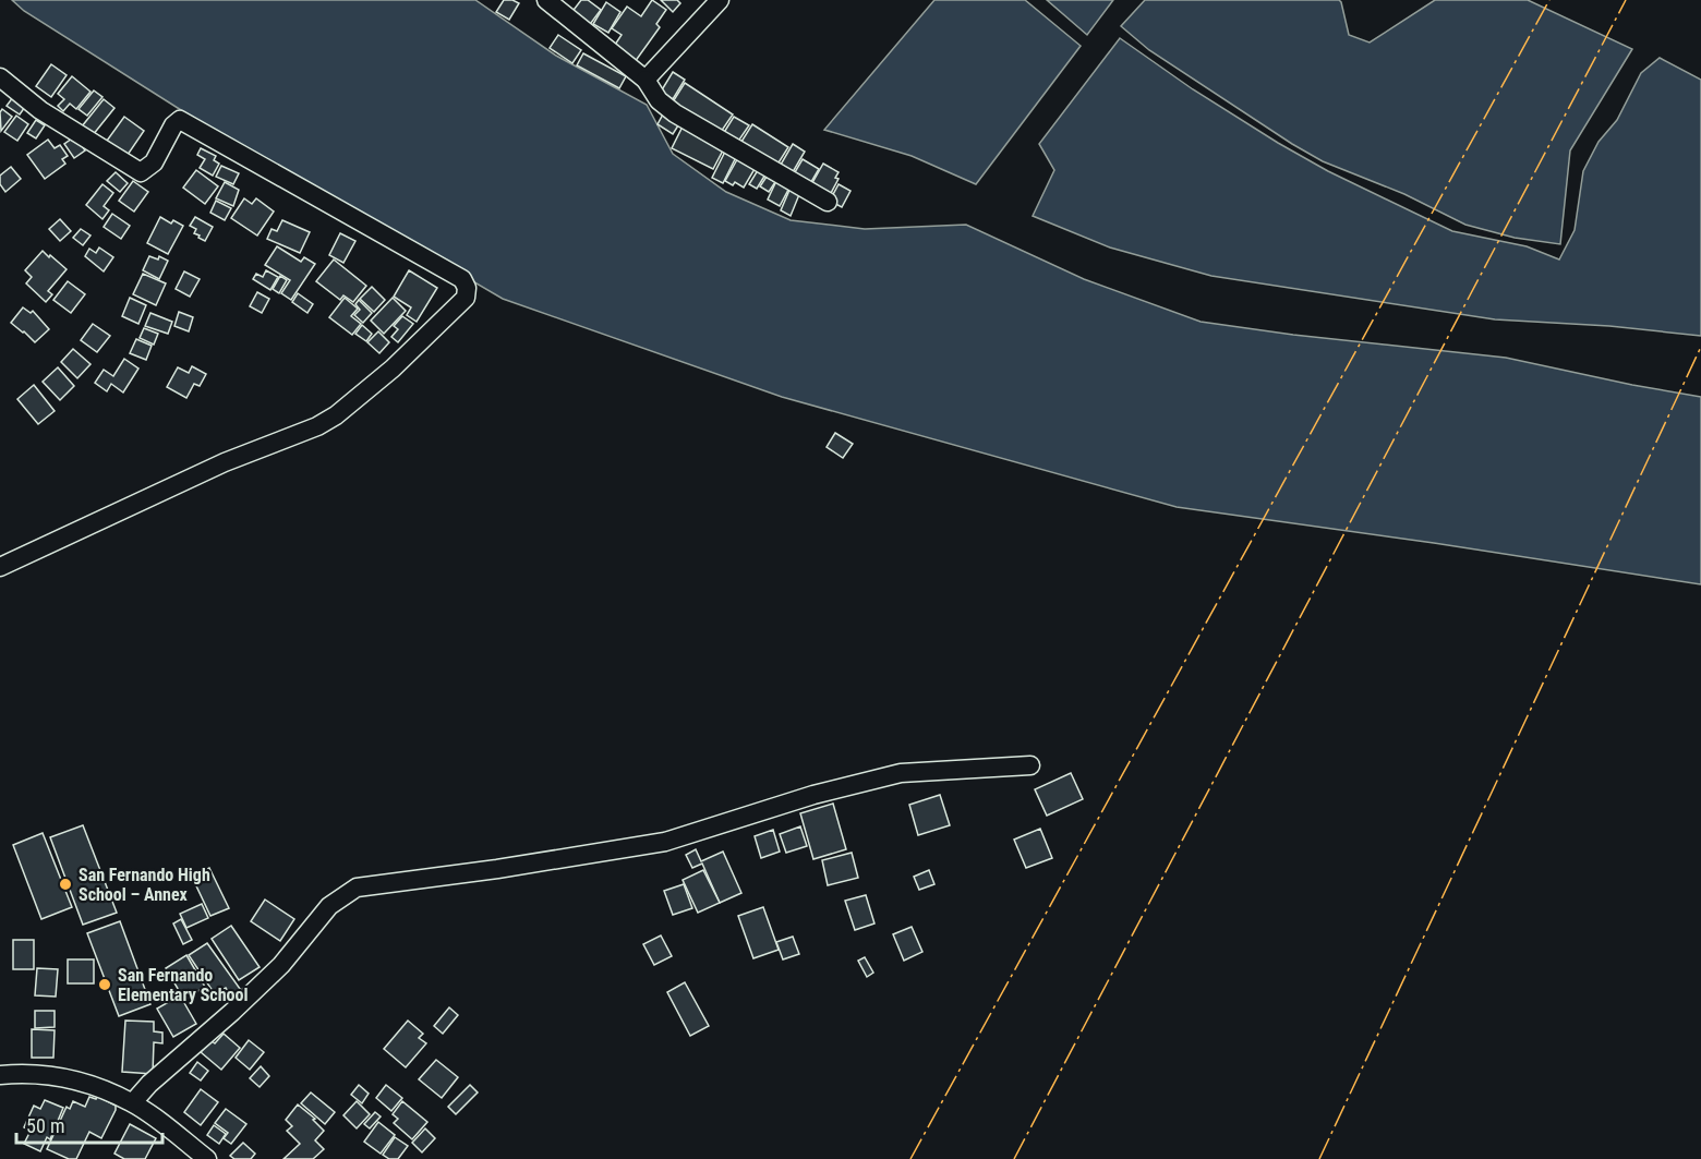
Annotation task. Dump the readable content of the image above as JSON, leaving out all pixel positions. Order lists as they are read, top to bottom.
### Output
{
  "places": ["San Fernando High School – Annex", "San Fernando Elementary School"],
  "scale_bar": "50 m"
}
